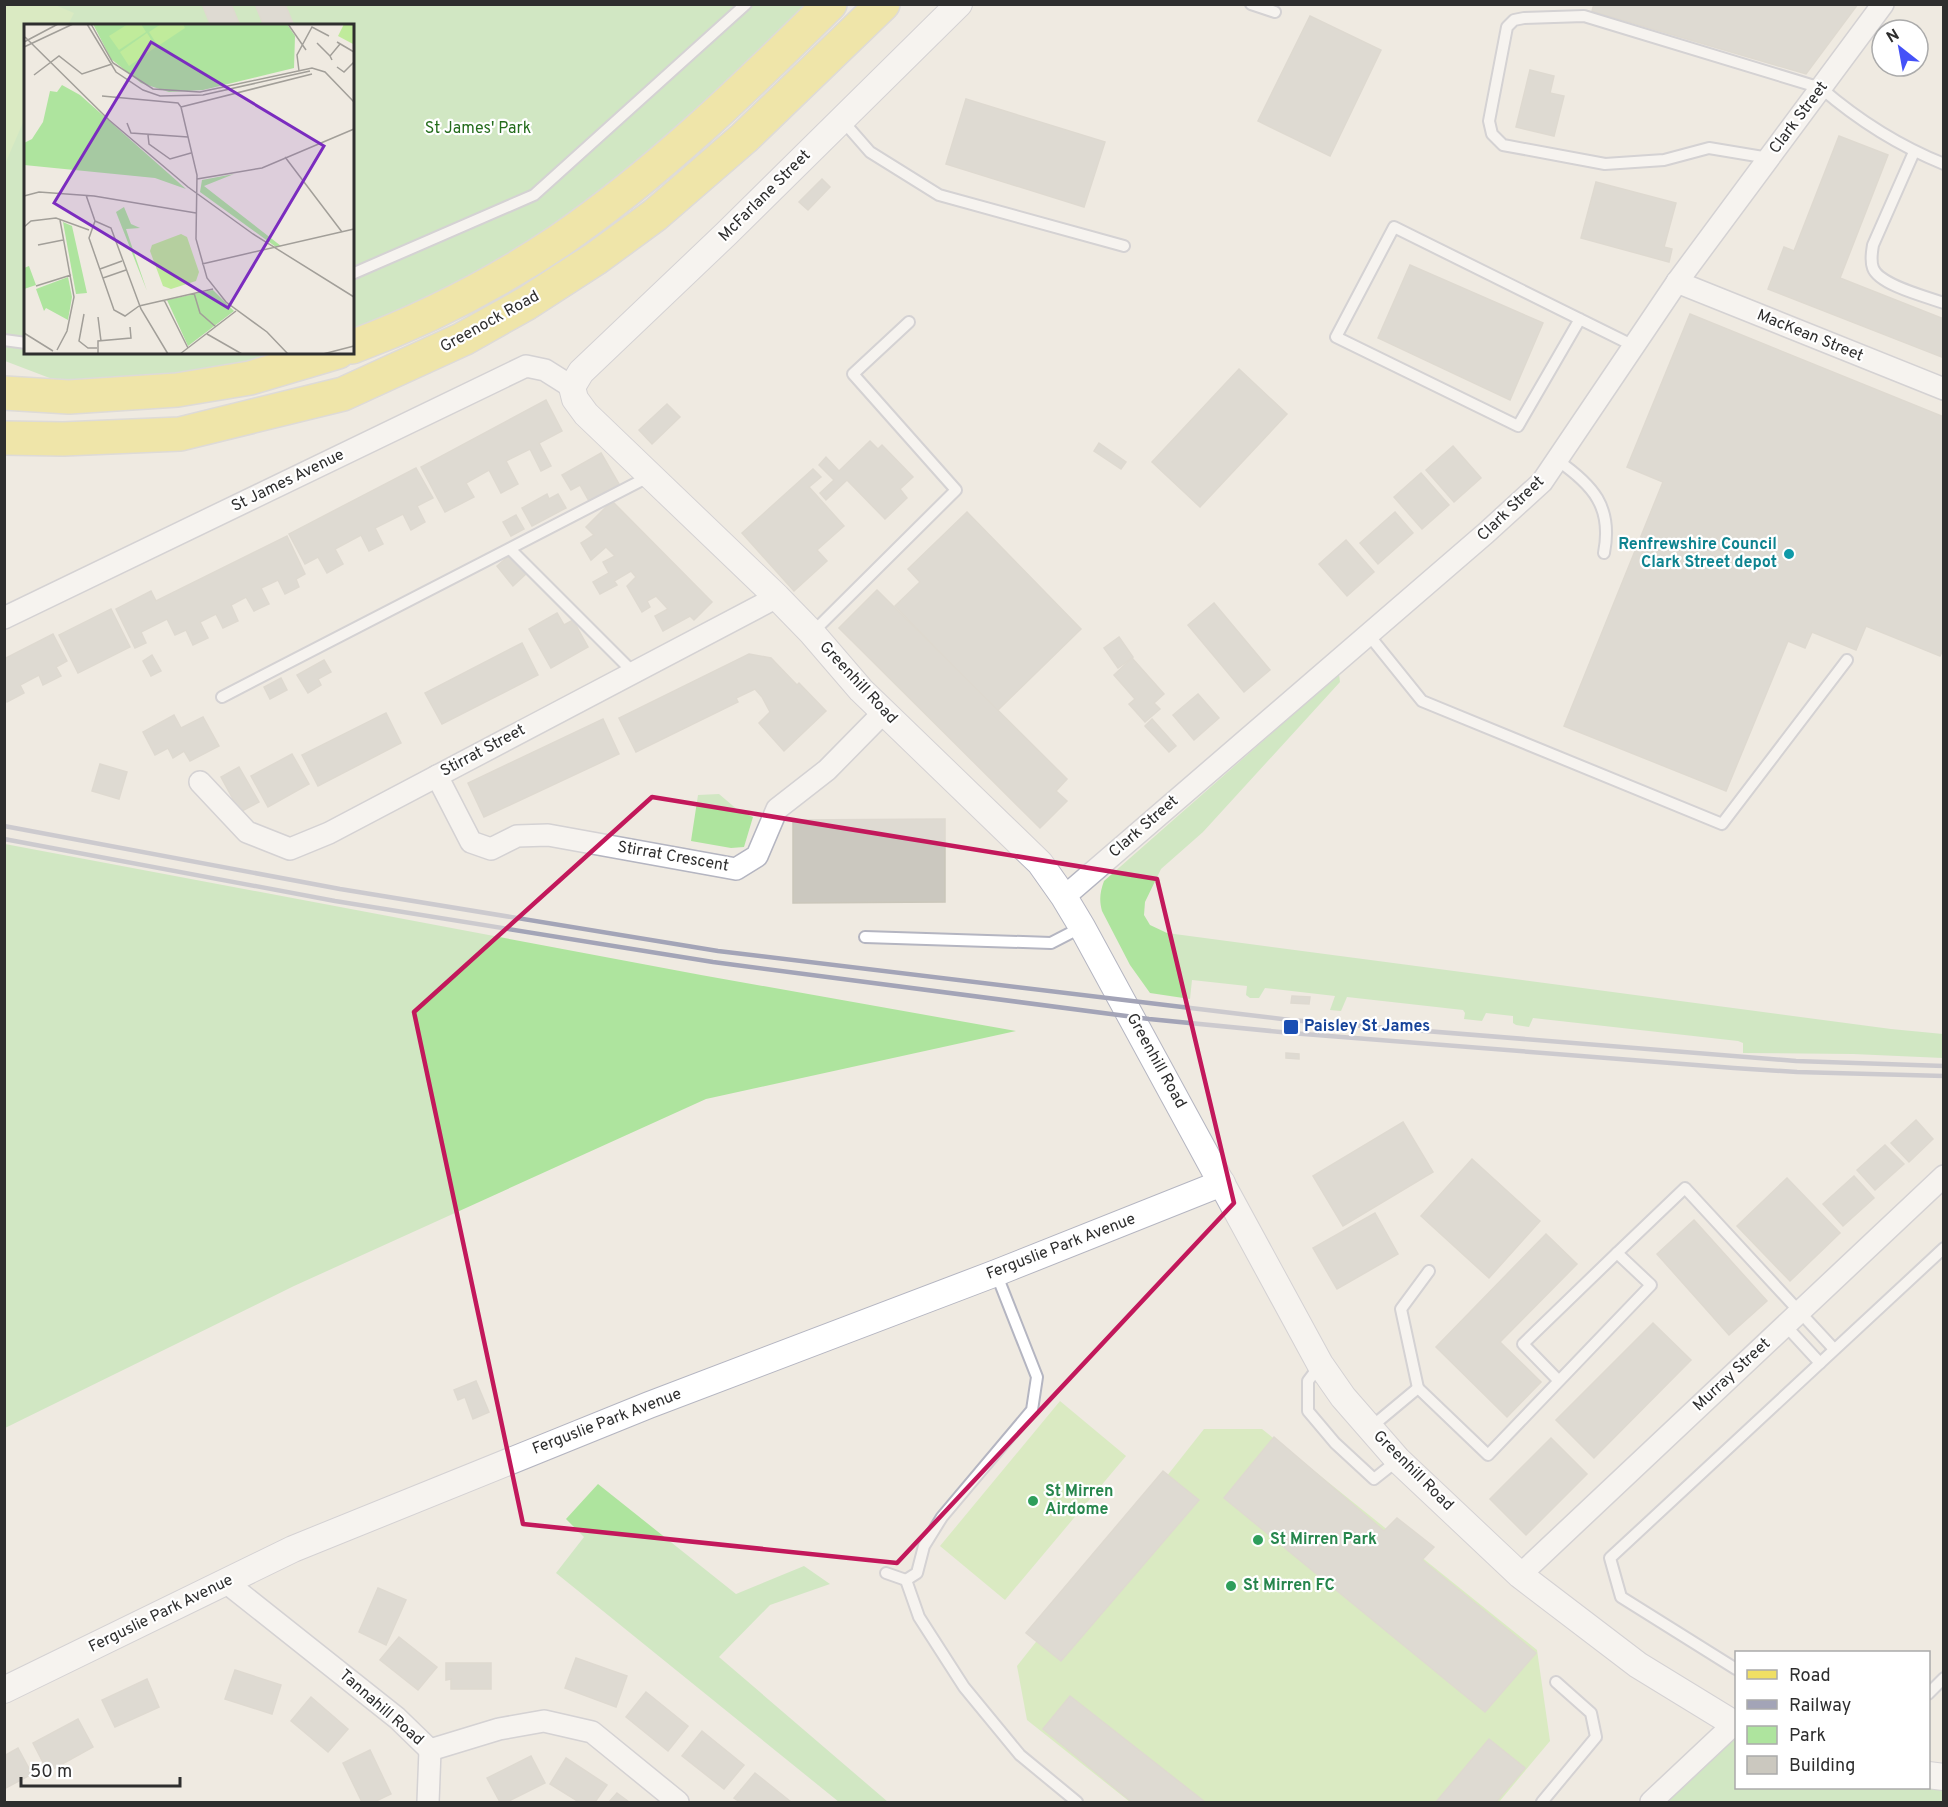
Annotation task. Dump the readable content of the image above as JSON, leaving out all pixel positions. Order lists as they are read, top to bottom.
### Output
{
  "streets": {
    "main road": ["Greenock Road"],
    "street": [
      "Clark Street",
      "McFarlane Street",
      "MacKean Street",
      "St James Avenue",
      "Greenhill Road",
      "Stirrat Street",
      "Stirrat Crescent",
      "Ferguslie Park Avenue",
      "Murray Street",
      "Tannahill Road"
    ]
  },
  "crossings": [
    ["Clark Street", "MacKean Street"],
    ["Clark Street", "Greenhill Road"],
    ["McFarlane Street", "St James Avenue"],
    ["McFarlane Street", "Greenhill Road"],
    ["St James Avenue", "Greenhill Road"],
    ["Greenhill Road", "Stirrat Street"],
    ["Greenhill Road", "Stirrat Crescent"],
    ["Greenhill Road", "Ferguslie Park Avenue"],
    ["Greenhill Road", "Murray Street"],
    ["Stirrat Street", "Stirrat Crescent"],
    ["Ferguslie Park Avenue", "Tannahill Road"]
  ],
  "parks": ["St James' Park"],
  "places": {
    "other": [
      "Renfrewshire Council Clark Street depot",
      "St Mirren Airdome",
      "St Mirren Park",
      "St Mirren FC"
    ],
    "transit": ["Paisley St James"]
  },
  "legend": [
    "Road",
    "Railway",
    "Park",
    "Building"
  ],
  "scale_bar": "50 m",
  "north": "top left"
}
